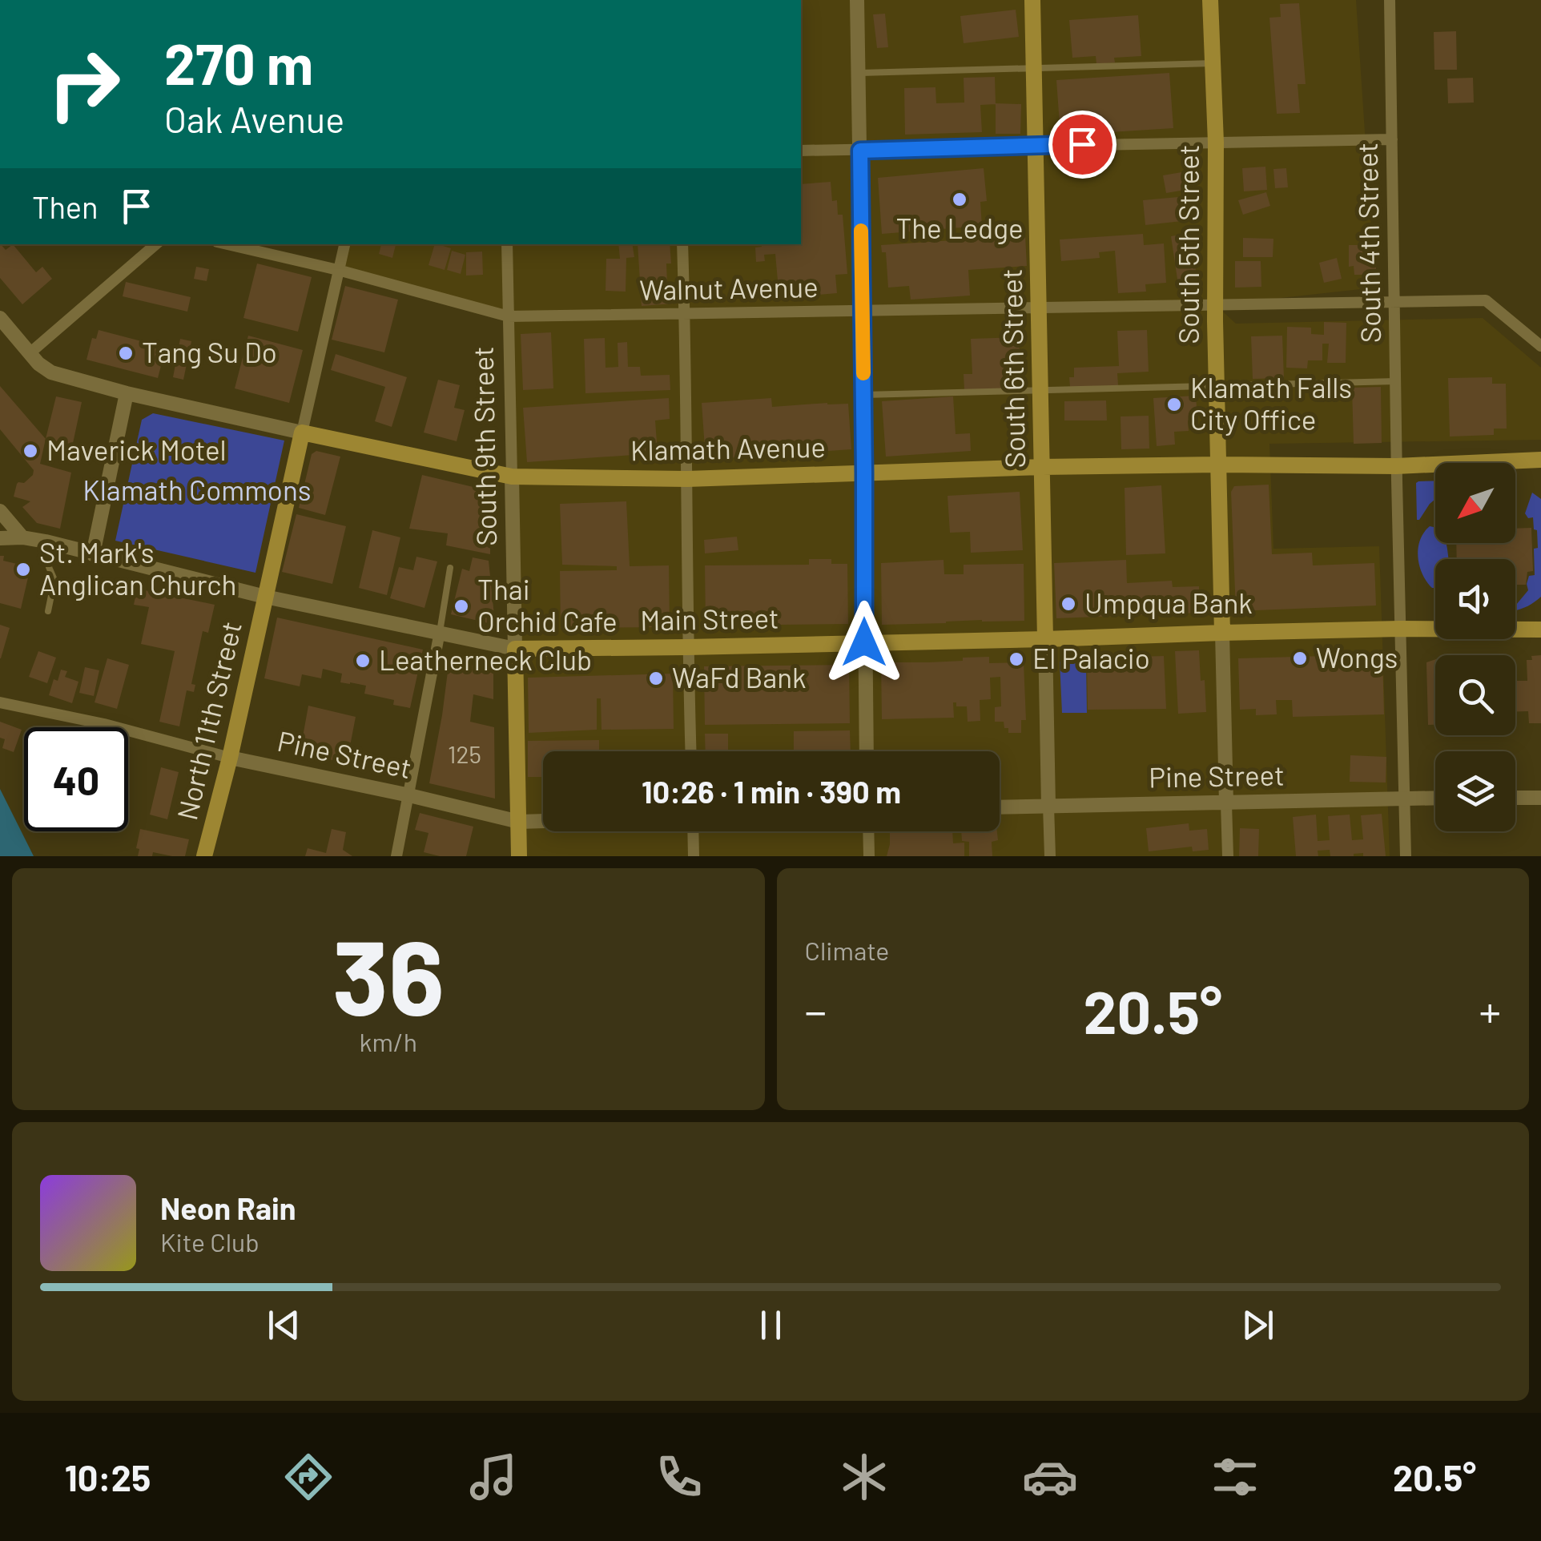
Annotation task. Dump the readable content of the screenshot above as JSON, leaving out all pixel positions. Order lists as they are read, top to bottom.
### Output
{
  "streets": {
    "main road": [
      "South 5th Street",
      "South 6th Street",
      "Klamath Avenue",
      "Main Street",
      "North 11th Street"
    ],
    "street": [
      "South 4th Street",
      "Walnut Avenue",
      "South 9th Street",
      "Pine Street"
    ]
  },
  "crossings": [
    ["South 4th Street", "Walnut Avenue"],
    ["South 4th Street", "Klamath Avenue"],
    ["South 4th Street", "Main Street"],
    ["South 4th Street", "Pine Street"],
    ["South 5th Street", "Walnut Avenue"],
    ["South 5th Street", "Klamath Avenue"],
    ["South 5th Street", "Main Street"],
    ["Walnut Avenue", "South 6th Street"],
    ["Walnut Avenue", "South 9th Street"],
    ["South 6th Street", "Klamath Avenue"],
    ["South 6th Street", "Main Street"],
    ["South 9th Street", "Klamath Avenue"],
    ["South 9th Street", "Main Street"],
    ["Klamath Avenue", "North 11th Street"],
    ["Main Street", "North 11th Street"],
    ["North 11th Street", "Pine Street"]
  ],
  "parks": ["Klamath Commons"],
  "places": [
    "The Ledge",
    "Tang Su Do",
    "Klamath Falls City Office",
    "Maverick Motel",
    "St. Mark's Anglican Church",
    "Umpqua Bank",
    "Thai Orchid Cafe",
    "Wongs",
    "El Palacio",
    "Leatherneck Club",
    "WaFd Bank"
  ],
  "house_numbers": ["125"],
  "north": "bottom left",
  "page": {
    "turn": ["270 m", "Oak Avenue"],
    "then": "Then",
    "limit": "40",
    "trip": "10:26 · 1 min · 390 m",
    "tile": [
      ["36", "km/h"],
      "Climate"
    ],
    "heat": ["−", "20.5°", "+"],
    "song": ["Neon Rain", "Kite Club"],
    "tabs": ["10:25", "20.5°"]
  }
}
